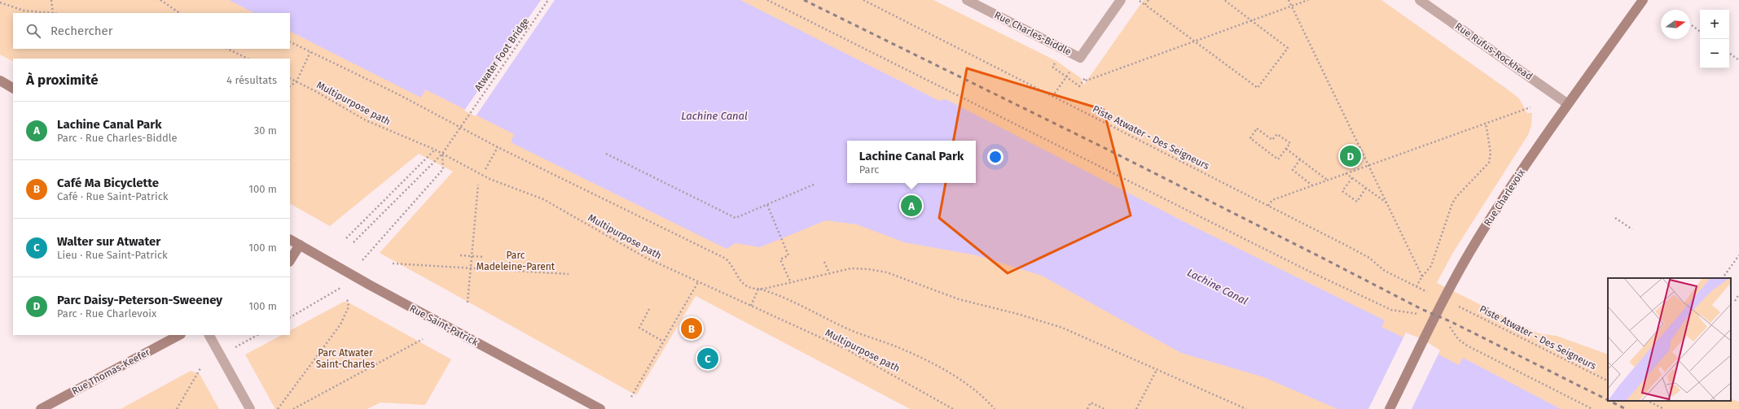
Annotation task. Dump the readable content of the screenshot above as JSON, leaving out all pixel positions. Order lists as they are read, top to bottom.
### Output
{
  "streets": {
    "street": [
      "Rue Charles-Biddle",
      "Rue Rufus-Rockhead",
      "Rue Charlevoix",
      "Rue Saint-Patrick",
      "Rue Thomas-Keefer"
    ],
    "path": ["Atwater Foot Bridge", "Multipurpose path", "Piste Atwater - Des Seigneurs"]
  },
  "crossings": [
    ["Rue Rufus-Rockhead", "Rue Charlevoix"],
    ["Atwater Foot Bridge", "Multipurpose path"]
  ],
  "water": ["Lachine Canal"],
  "parks": ["Parc Madeleine-Parent", "Parc Atwater Saint-Charles"],
  "north": "right",
  "page": {
    "map_buttons": ["+", "−"],
    "search": "Rechercher",
    "heading": ["À proximité", "4 résultats"],
    "list": [
      {
        "mark": "A",
        "name": "Lachine Canal Park",
        "note": "Parc · Rue Charles-Biddle",
        "value": "30 m"
      },
      {
        "mark": "B",
        "name": "Café Ma Bicyclette",
        "note": "Café · Rue Saint-Patrick",
        "value": "100 m"
      },
      {
        "mark": "C",
        "name": "Walter sur Atwater",
        "note": "Lieu · Rue Saint-Patrick",
        "value": "100 m"
      },
      {
        "mark": "D",
        "name": "Parc Daisy-Peterson-Sweeney",
        "note": "Parc · Rue Charlevoix",
        "value": "100 m"
      }
    ],
    "popup": ["Lachine Canal Park", "Parc"],
    "pins": [
      "D",
      "A",
      "B",
      "C"
    ]
  }
}
